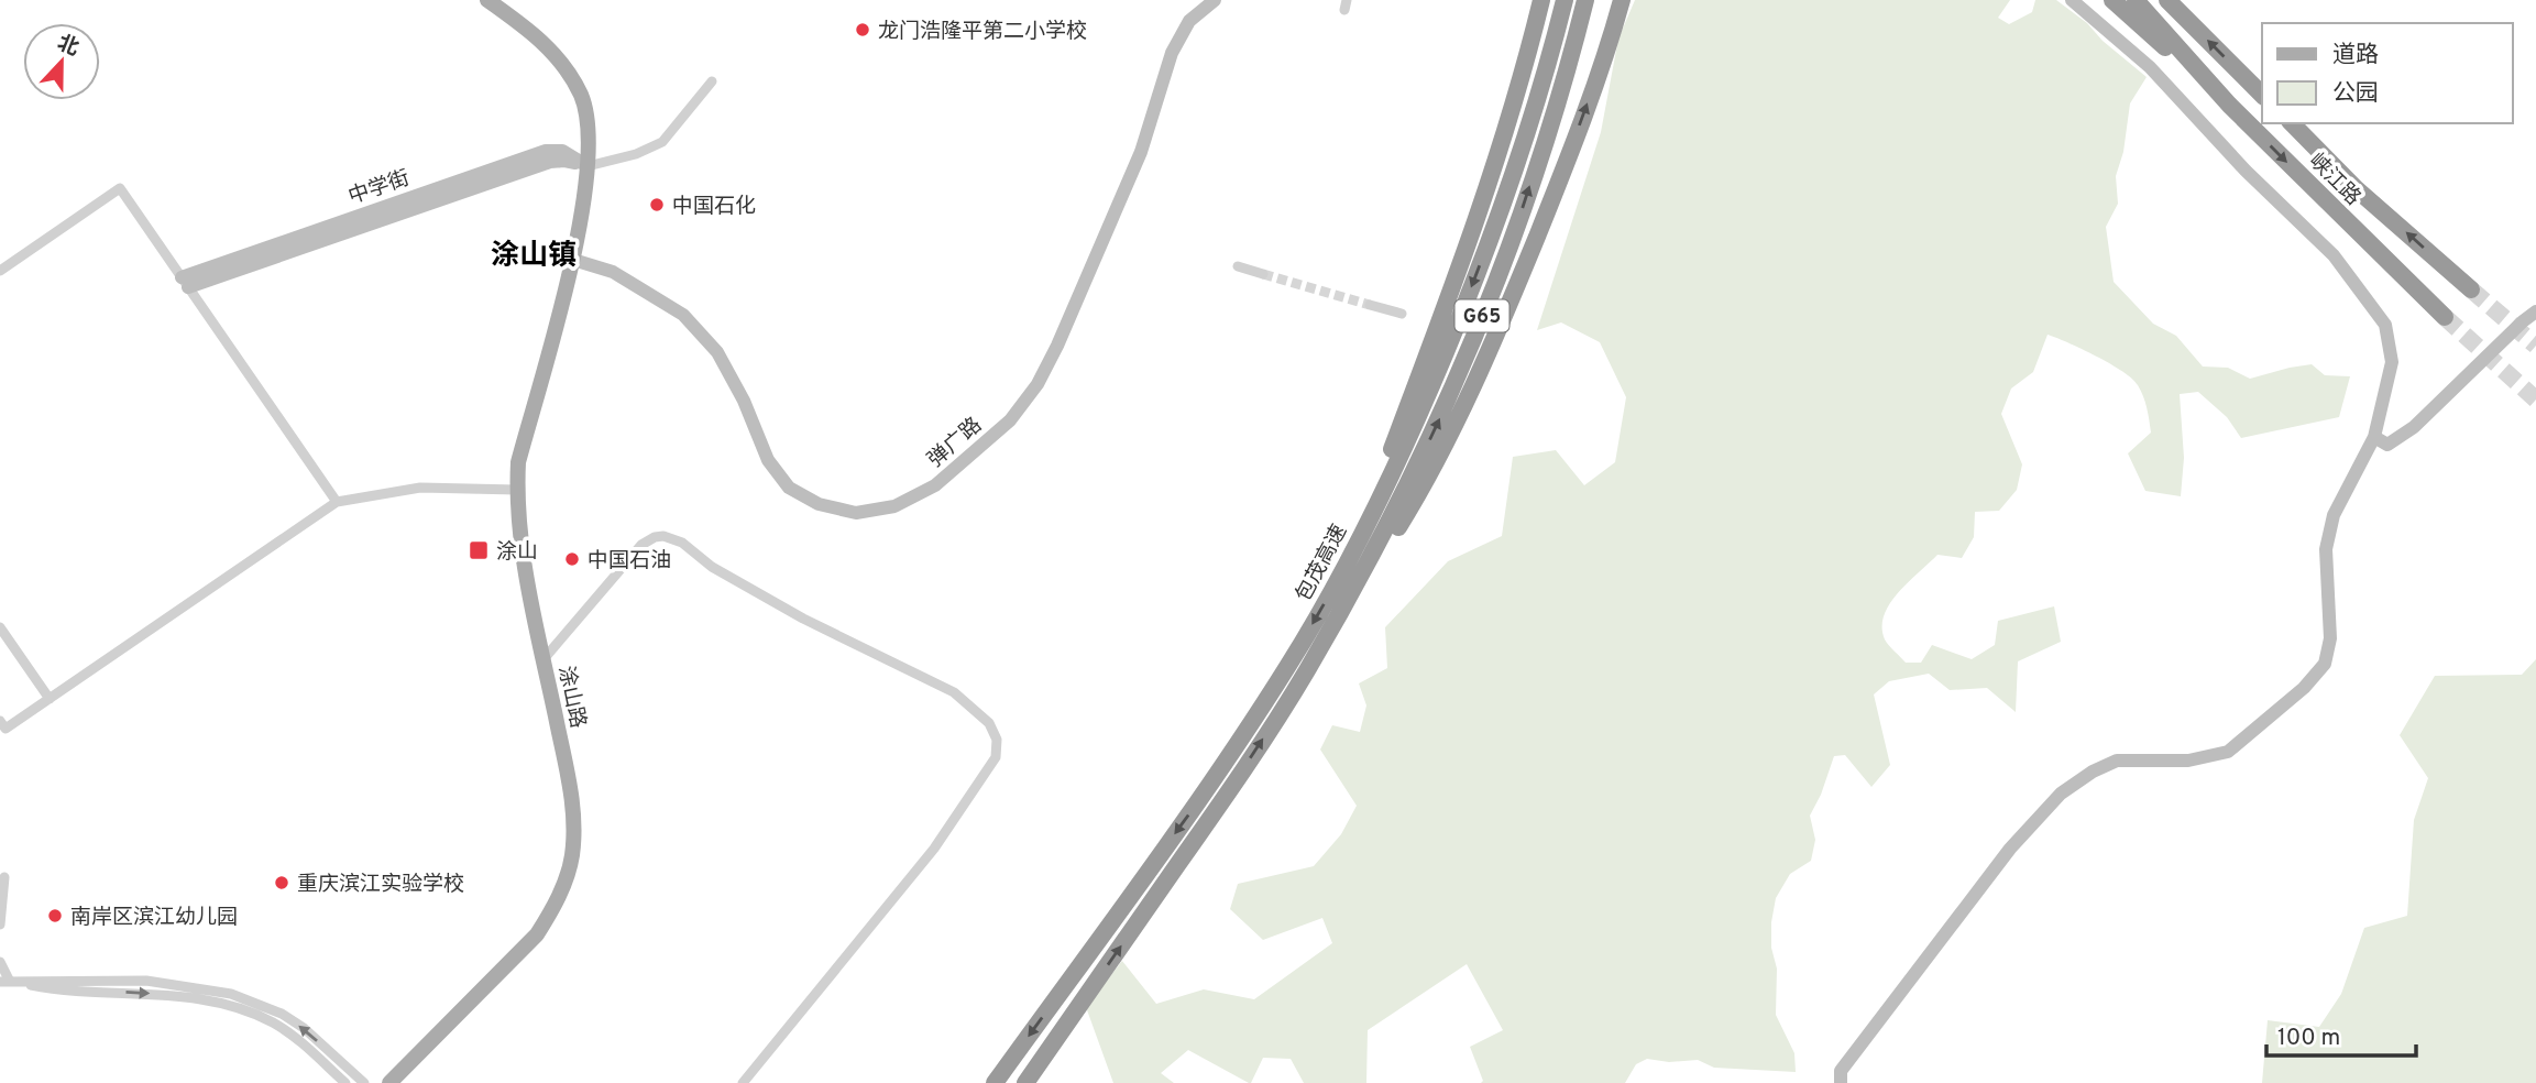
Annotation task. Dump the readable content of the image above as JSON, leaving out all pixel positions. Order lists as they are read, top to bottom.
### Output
{
  "streets": {
    "highway": ["峡江路", "G65", "包茂高速"],
    "main road": ["涂山路"],
    "street": ["中学街", "弹广路"]
  },
  "crossings": [
    ["中学街", "涂山路"],
    ["弹广路", "涂山路"]
  ],
  "districts": ["涂山镇"],
  "places": {
    "other": [
      "龙门浩隆平第二小学校",
      "中国石化",
      "中国石油",
      "重庆滨江实验学校",
      "南岸区滨江幼儿园"
    ],
    "transit": ["涂山"]
  },
  "legend": ["道路", "公园"],
  "scale_bar": "100 m",
  "north": "top"
}
